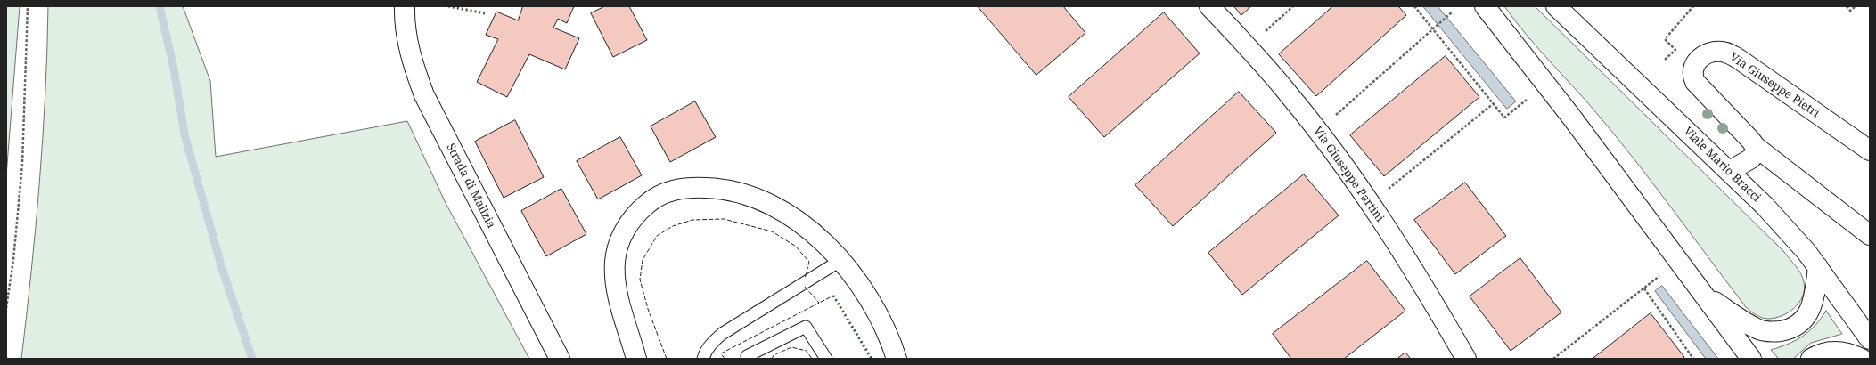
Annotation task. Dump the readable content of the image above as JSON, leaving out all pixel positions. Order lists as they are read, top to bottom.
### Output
{
  "streets": {
    "street": [
      "Via Giuseppe Pietri",
      "Viale Mario Bracci",
      "Via Giuseppe Partini",
      "Strada di Malizia"
    ]
  }
}
